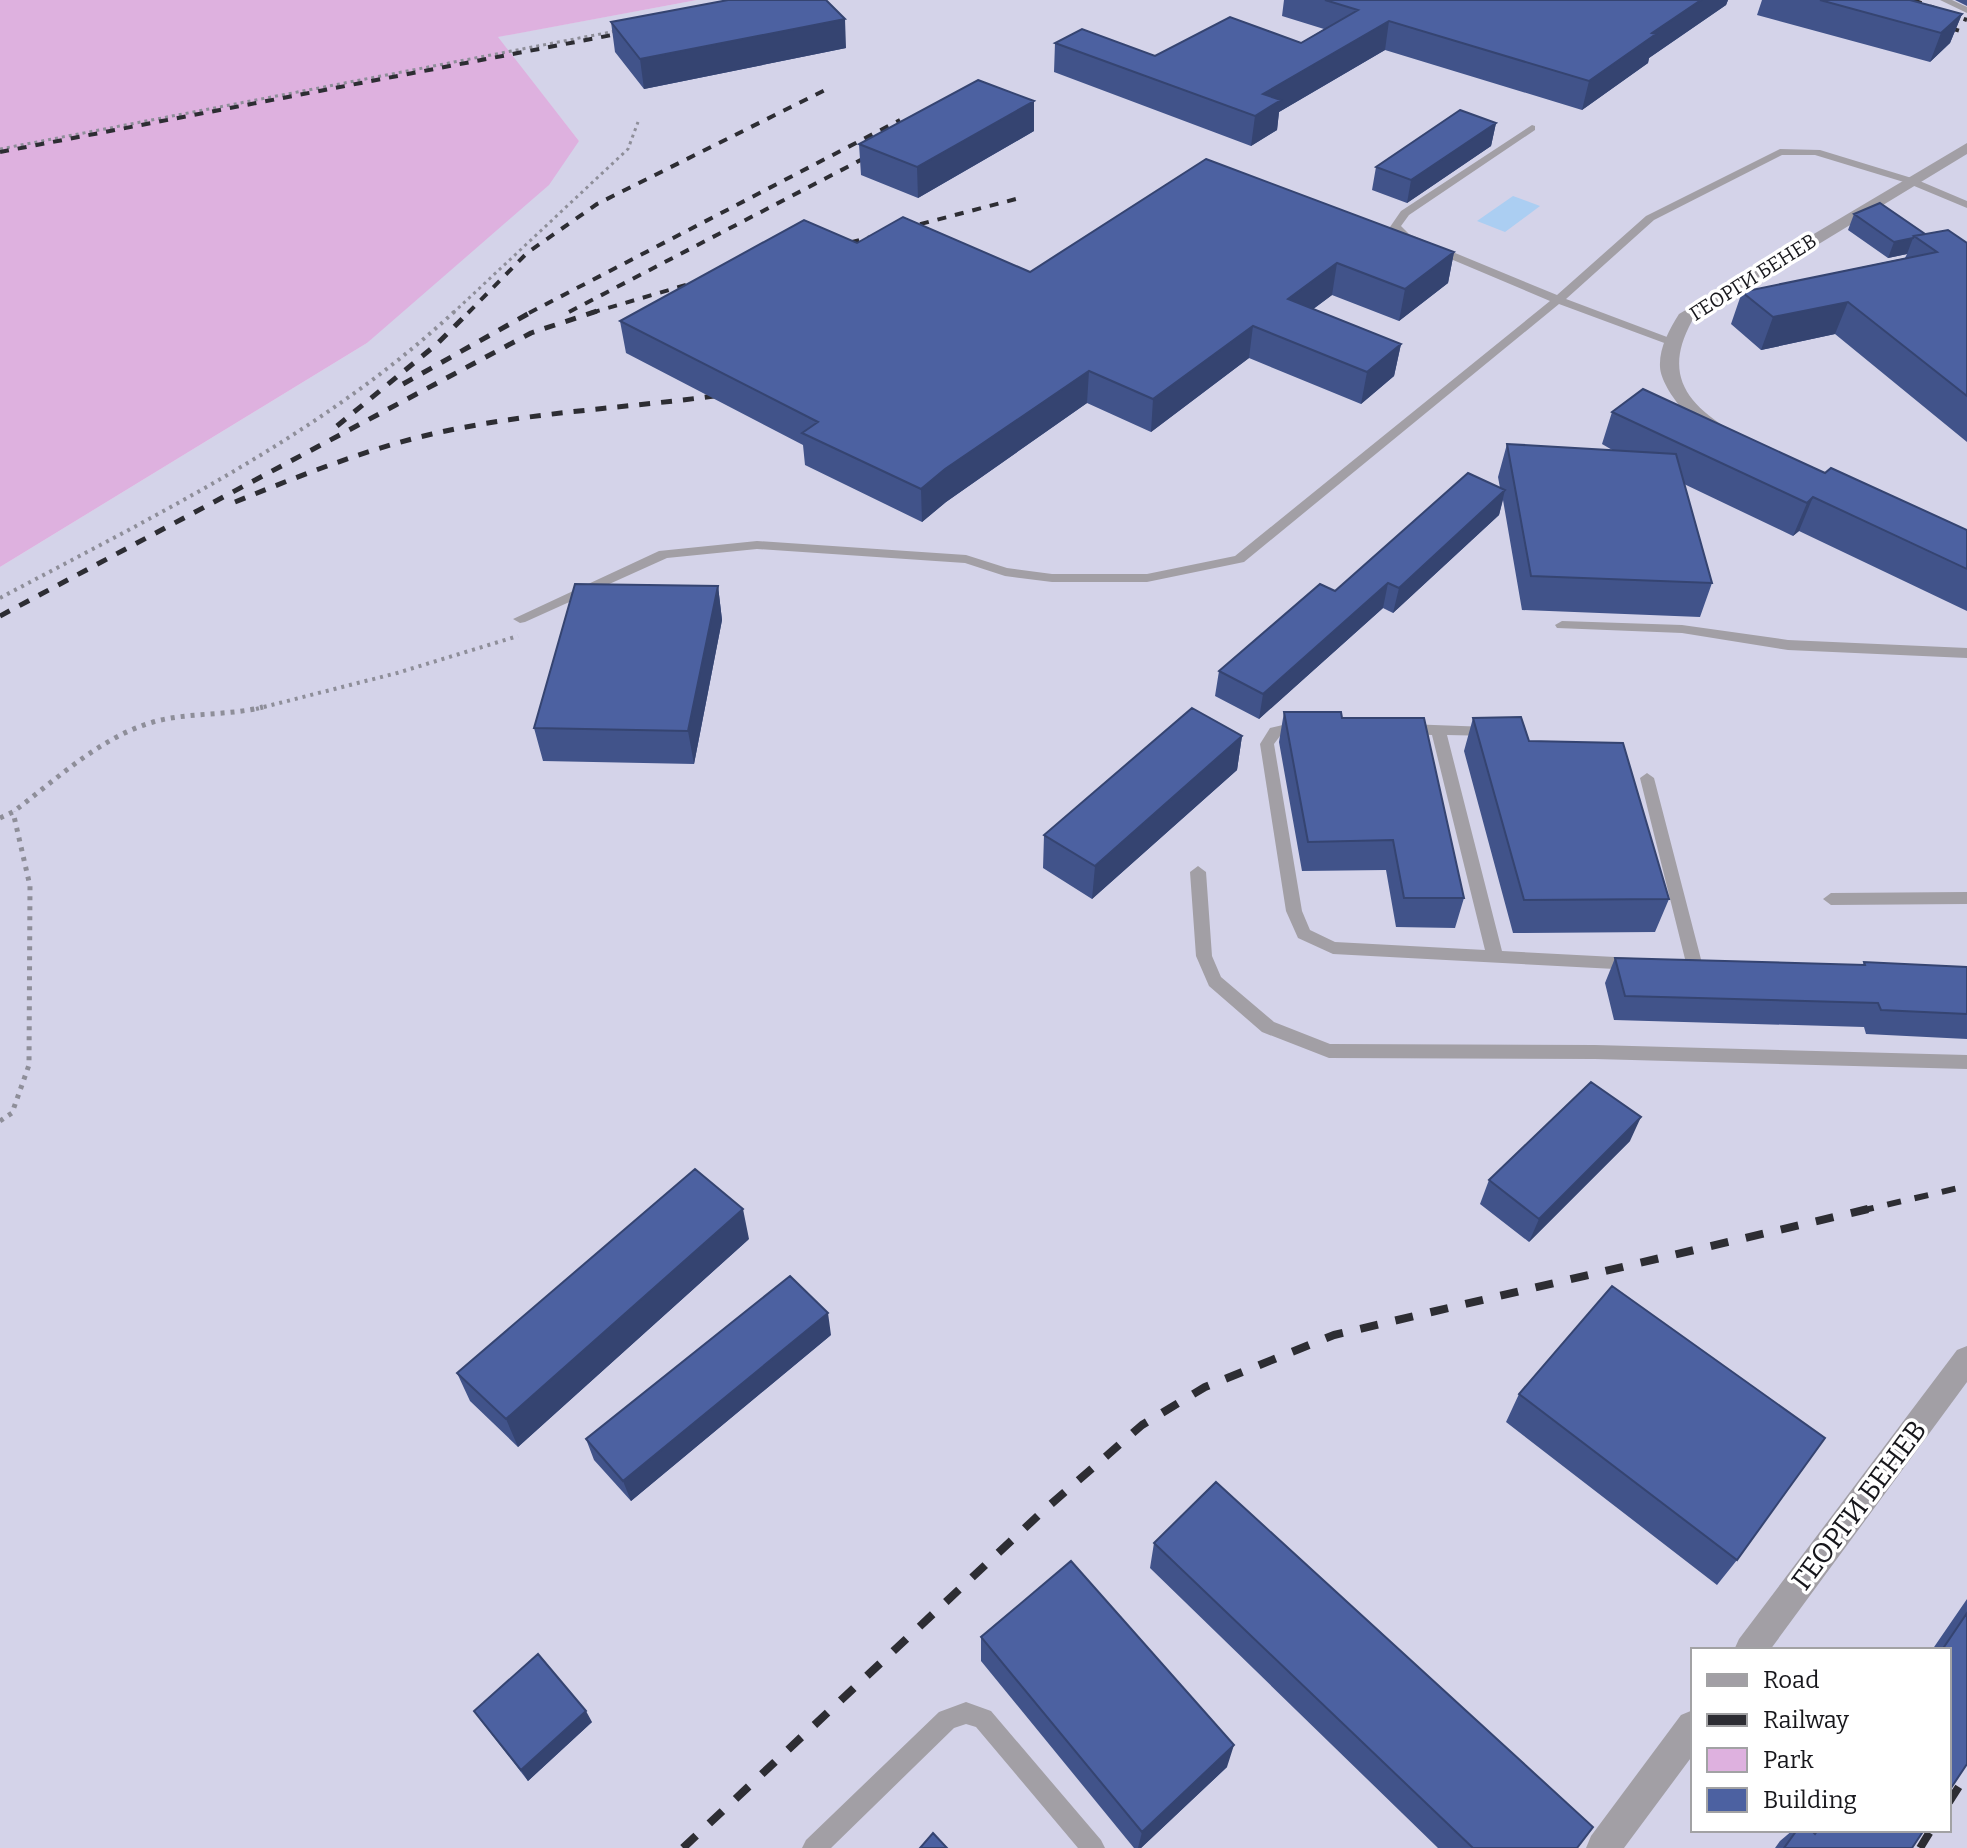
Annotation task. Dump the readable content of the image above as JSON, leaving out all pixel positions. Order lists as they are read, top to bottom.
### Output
{
  "streets": {
    "street": ["ГЕОРГИ БЕНЕВ"]
  },
  "legend": [
    "Road",
    "Railway",
    "Park",
    "Building"
  ]
}
